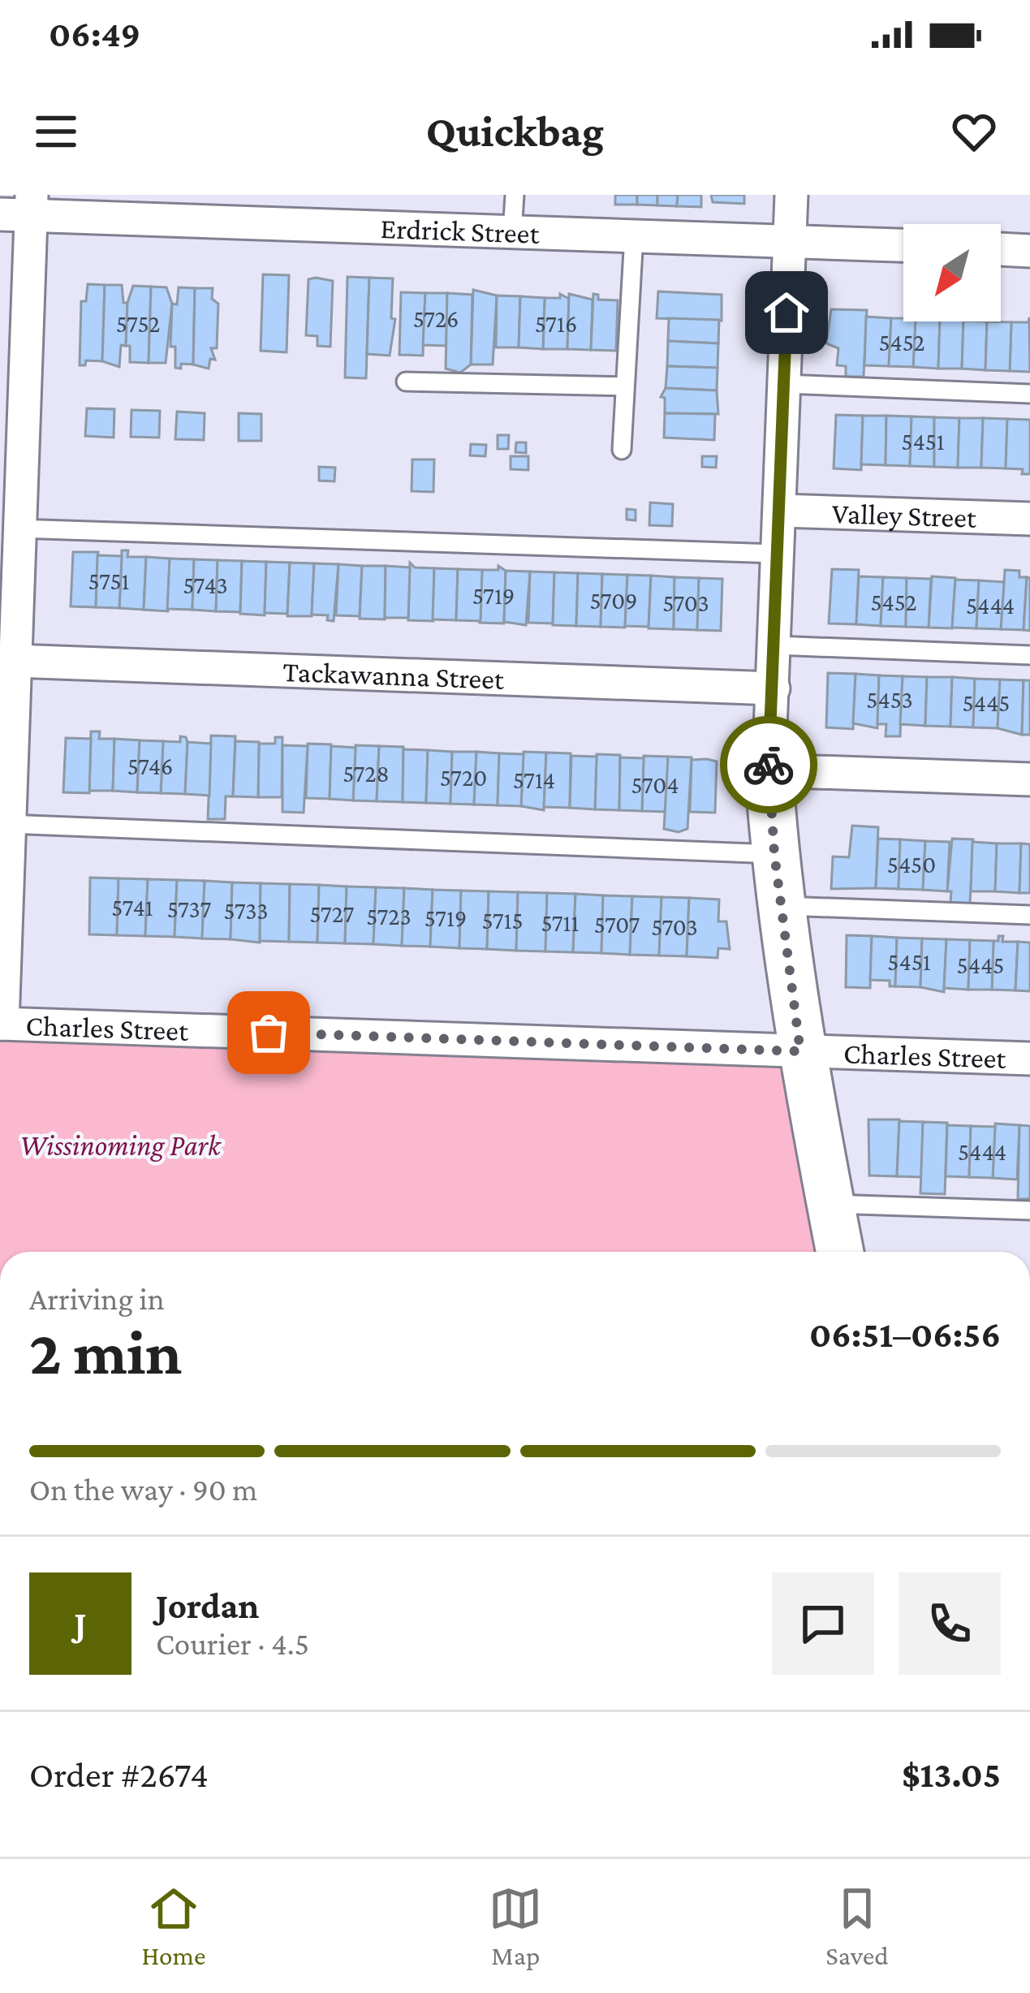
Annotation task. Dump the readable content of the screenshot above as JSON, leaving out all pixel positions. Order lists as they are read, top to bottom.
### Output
{
  "streets": {
    "street": [
      "Erdrick Street",
      "Valley Street",
      "Tackawanna Street",
      "Charles Street"
    ]
  },
  "parks": ["Wissinoming Park"],
  "house_numbers": [
    "5726",
    "5752",
    "5716",
    "5452",
    "5451",
    "5751",
    "5743",
    "5719",
    "5709",
    "5452",
    "5703",
    "5444",
    "5453",
    "5445",
    "5746",
    "5728",
    "5720",
    "5714",
    "5704",
    "5450",
    "5741",
    "5737",
    "5733",
    "5727",
    "5723",
    "5719",
    "5715",
    "5711",
    "5707",
    "5703",
    "5451",
    "5445",
    "5444"
  ],
  "north": "bottom left",
  "page": {
    "status": "06:49",
    "header": "Quickbag",
    "heading": ["2 min", "Arriving in", "06:51–06:56"],
    "panel": [
      "Jordan",
      "Courier · 4.5",
      "Order #2674",
      "$13.05"
    ],
    "bar": "On the way · 90 m",
    "round": "J",
    "tabs": ["Home", "Map", "Saved"]
  }
}
